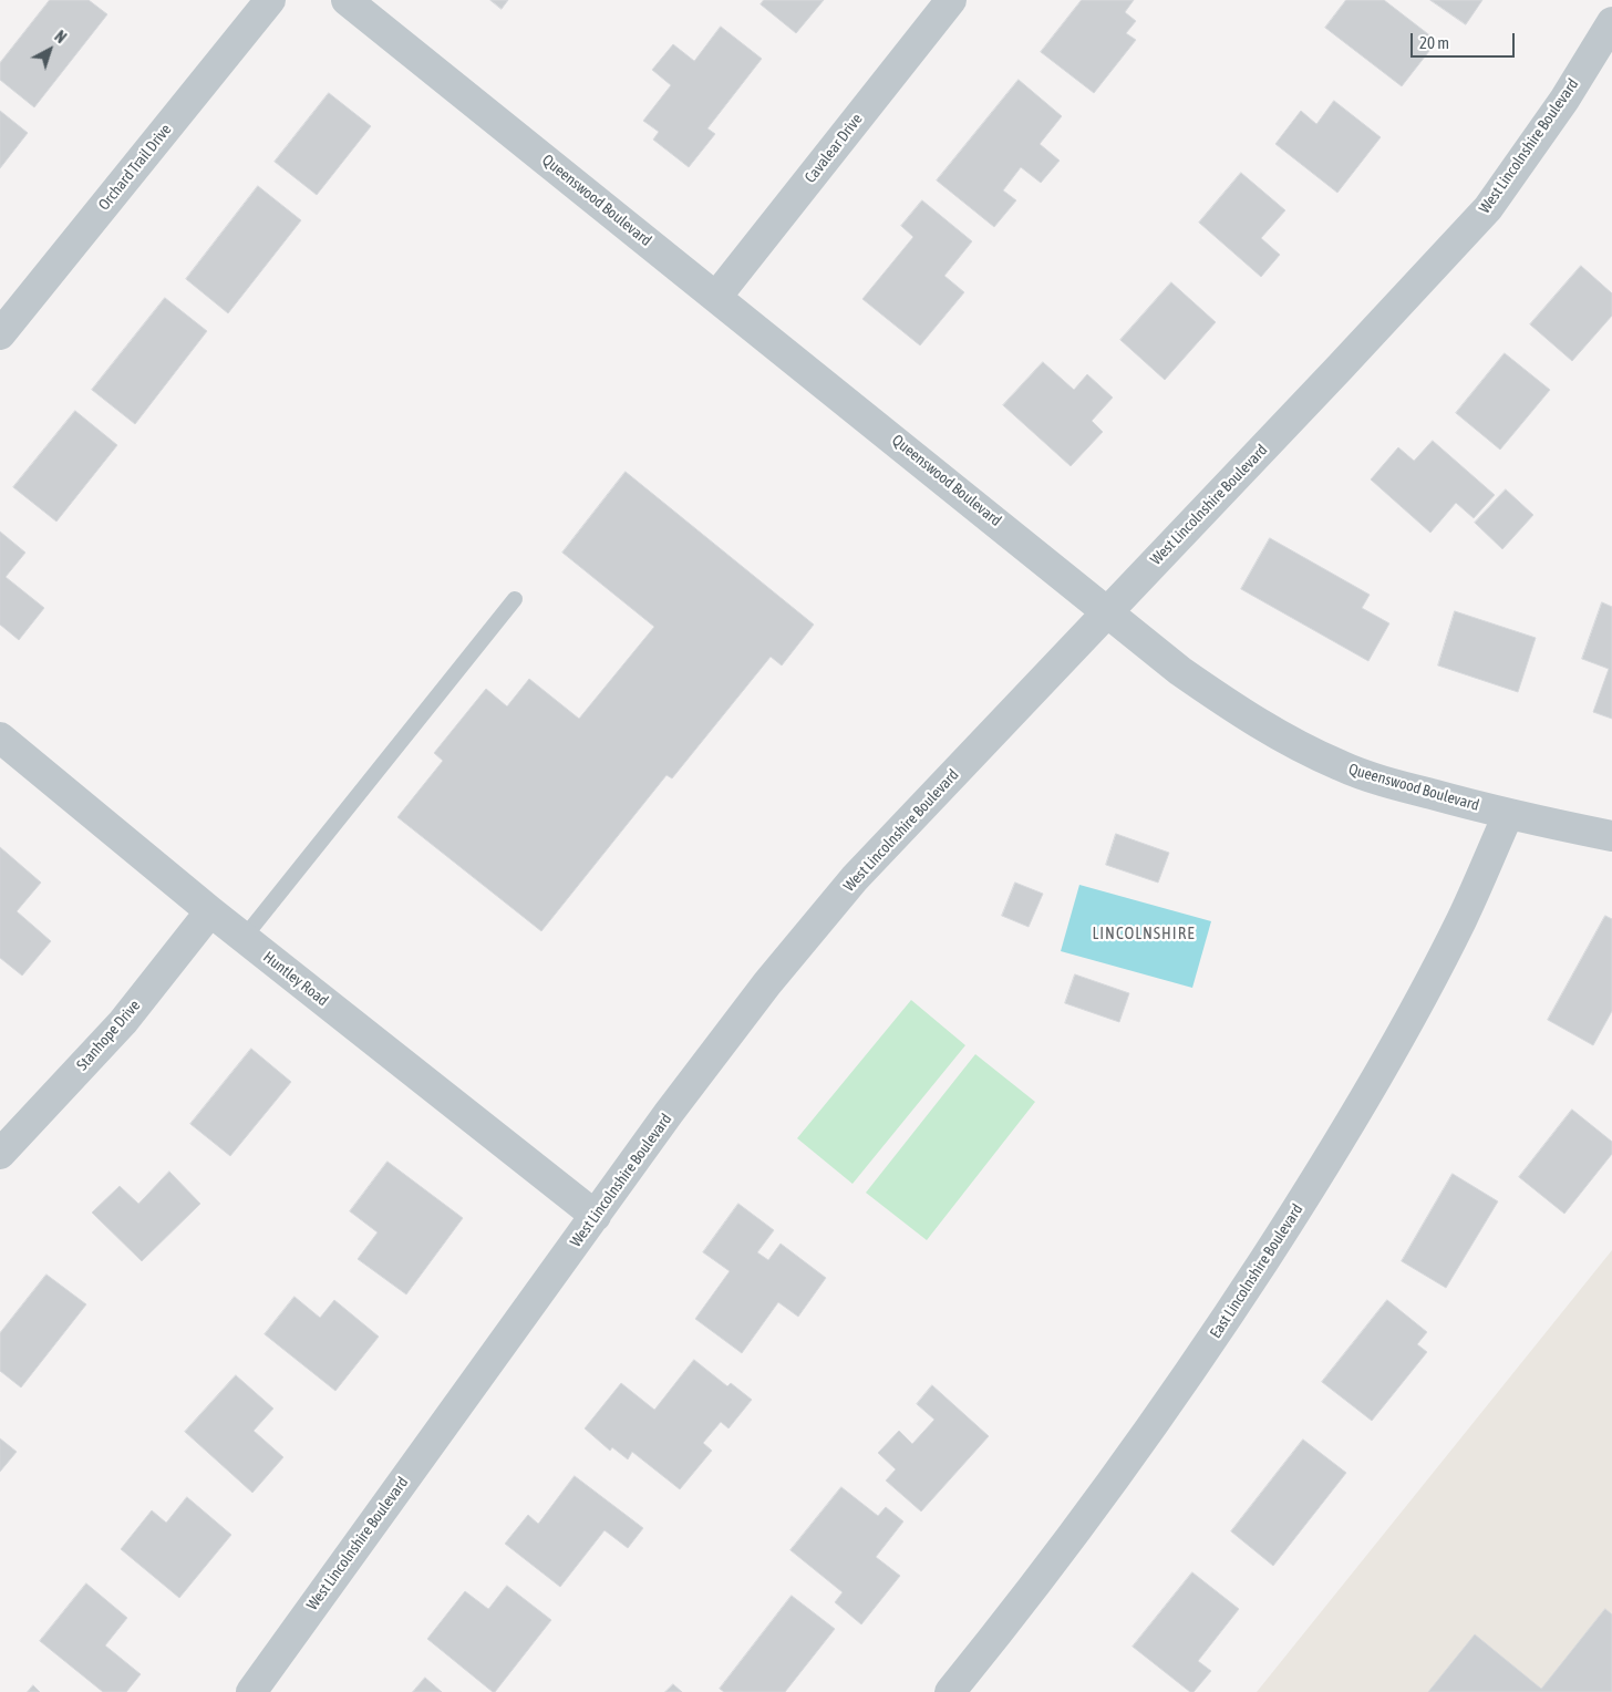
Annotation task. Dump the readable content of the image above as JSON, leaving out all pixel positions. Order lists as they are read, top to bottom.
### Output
{
  "streets": {
    "street": [
      "West Lincolnshire Boulevard",
      "Cavalear Drive",
      "Orchard Trail Drive",
      "Queenswood Boulevard",
      "Huntley Road",
      "Stanhope Drive",
      "East Lincolnshire Boulevard"
    ]
  },
  "crossings": [
    ["West Lincolnshire Boulevard", "Queenswood Boulevard"],
    ["West Lincolnshire Boulevard", "Huntley Road"],
    ["Cavalear Drive", "Queenswood Boulevard"],
    ["Queenswood Boulevard", "East Lincolnshire Boulevard"],
    ["Huntley Road", "Stanhope Drive"]
  ],
  "districts": ["LINCOLNSHIRE"],
  "scale_bar": "20 m",
  "north": "top right"
}
